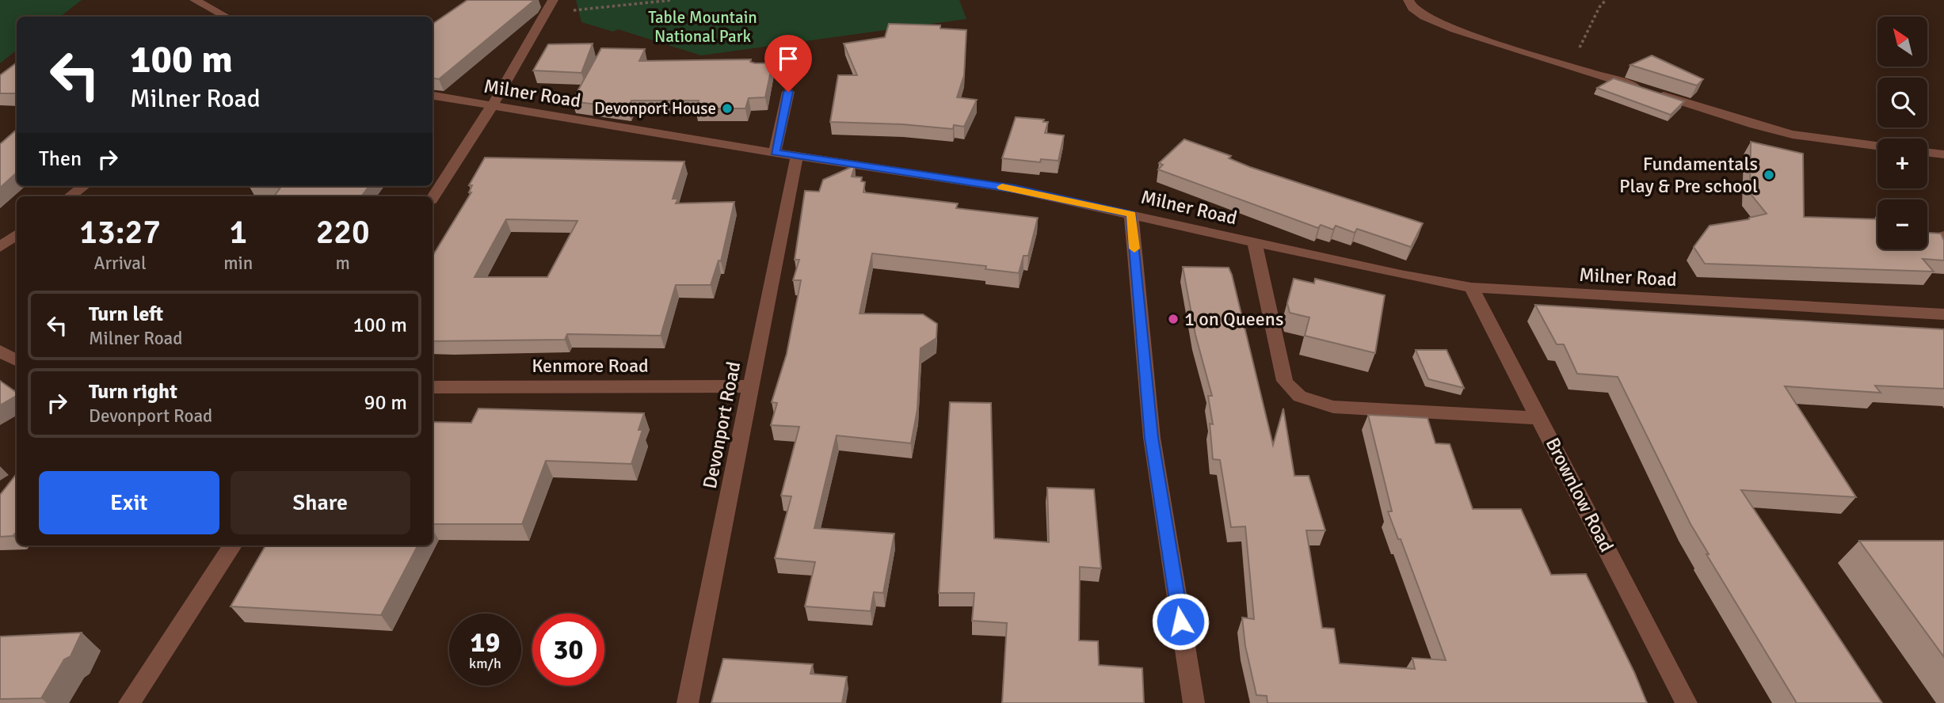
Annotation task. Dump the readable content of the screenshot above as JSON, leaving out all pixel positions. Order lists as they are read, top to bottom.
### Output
{
  "streets": {
    "street": [
      "Milner Road",
      "Kenmore Road",
      "Devonport Road",
      "Brownlow Road"
    ]
  },
  "crossings": [
    ["Milner Road", "Devonport Road"],
    ["Milner Road", "Brownlow Road"],
    ["Kenmore Road", "Devonport Road"]
  ],
  "parks": ["Table Mountain National Park"],
  "places": ["Devonport House", "Fundamentals Play & Pre school", "1 on Queens"],
  "north": "top left",
  "page": {
    "map_buttons": ["+", "−"],
    "turn": ["100 m", "Milner Road"],
    "then": "Then",
    "eta": [
      "13:27",
      "Arrival",
      "1",
      "min",
      "220",
      "m"
    ],
    "list": [
      {
        "name": "Turn left",
        "note": "Milner Road",
        "value": "100 m"
      },
      {
        "name": "Turn right",
        "note": "Devonport Road",
        "value": "90 m"
      }
    ],
    "buttons": ["Exit", "Share"],
    "speed": "19 km/h",
    "limit": "30"
  }
}
